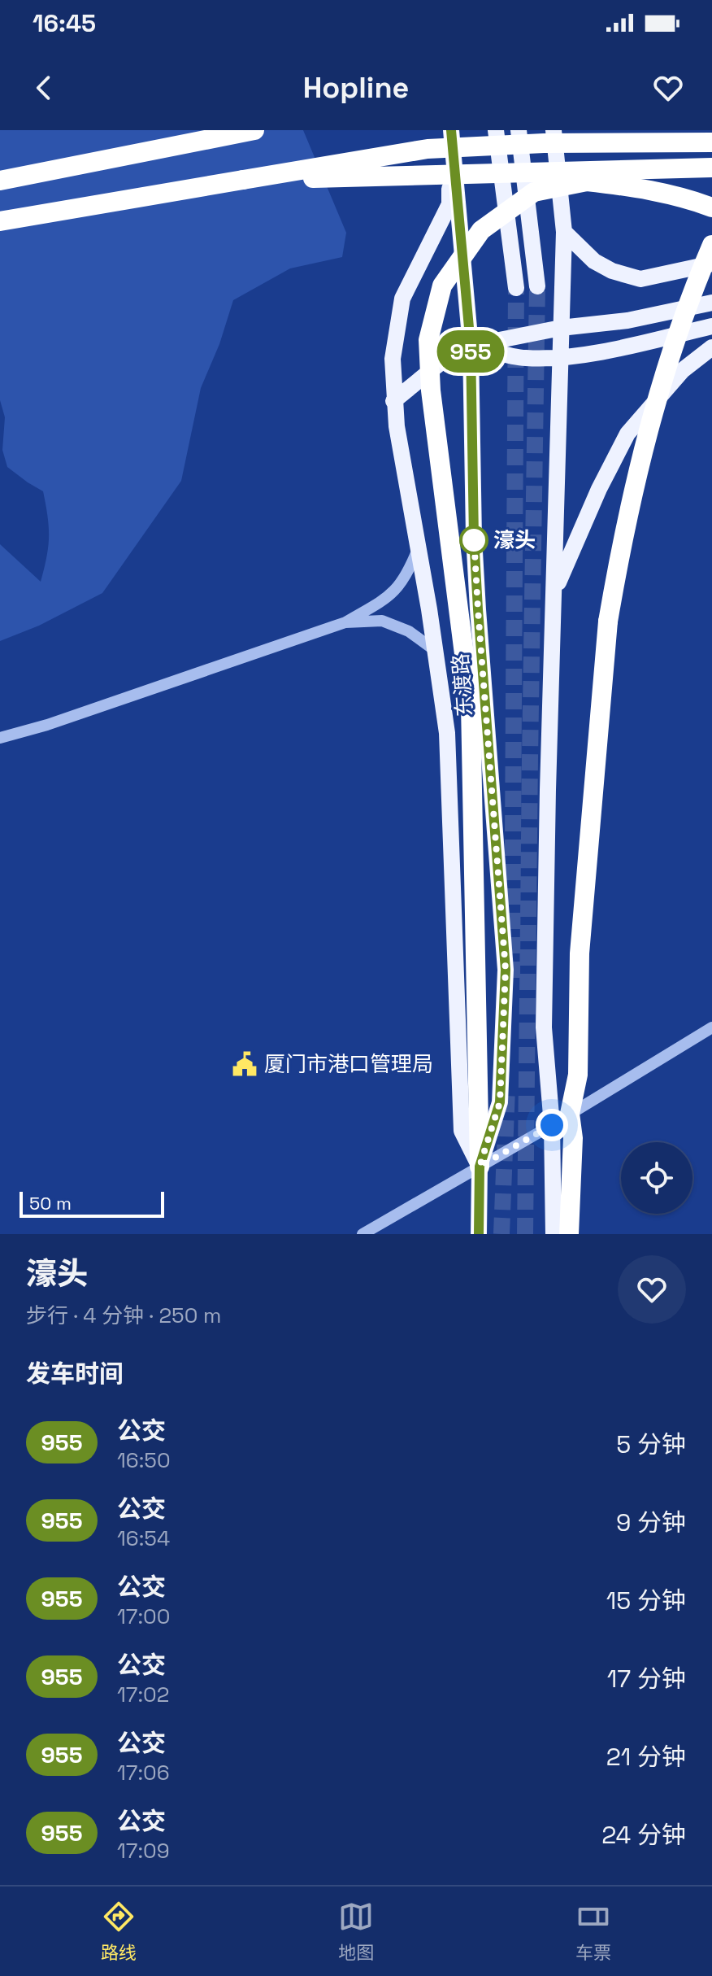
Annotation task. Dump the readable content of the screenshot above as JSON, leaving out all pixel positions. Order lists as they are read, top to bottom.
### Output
{
  "streets": {
    "main road": ["东渡路"]
  },
  "places": {
    "other": ["濠头"],
    "public building": ["厦门市港口管理局"]
  },
  "lines": ["bus line 955"],
  "scale_bar": "50 m",
  "page": {
    "status": "16:45",
    "header": "Hopline",
    "on_map": "955",
    "scale": "50 m",
    "heading": [
      ["濠头", "步行 · 4 分钟 · 250 m"],
      "发车时间"
    ],
    "list": [
      {
        "mark": "955",
        "name": "公交",
        "note": "16:50",
        "value": "5 分钟"
      },
      {
        "mark": "955",
        "name": "公交",
        "note": "16:54",
        "value": "9 分钟"
      },
      {
        "mark": "955",
        "name": "公交",
        "note": "17:00",
        "value": "15 分钟"
      },
      {
        "mark": "955",
        "name": "公交",
        "note": "17:02",
        "value": "17 分钟"
      },
      {
        "mark": "955",
        "name": "公交",
        "note": "17:06",
        "value": "21 分钟"
      },
      {
        "mark": "955",
        "name": "公交",
        "note": "17:09",
        "value": "24 分钟"
      }
    ],
    "tabs": ["路线", "地图", "车票"]
  }
}
